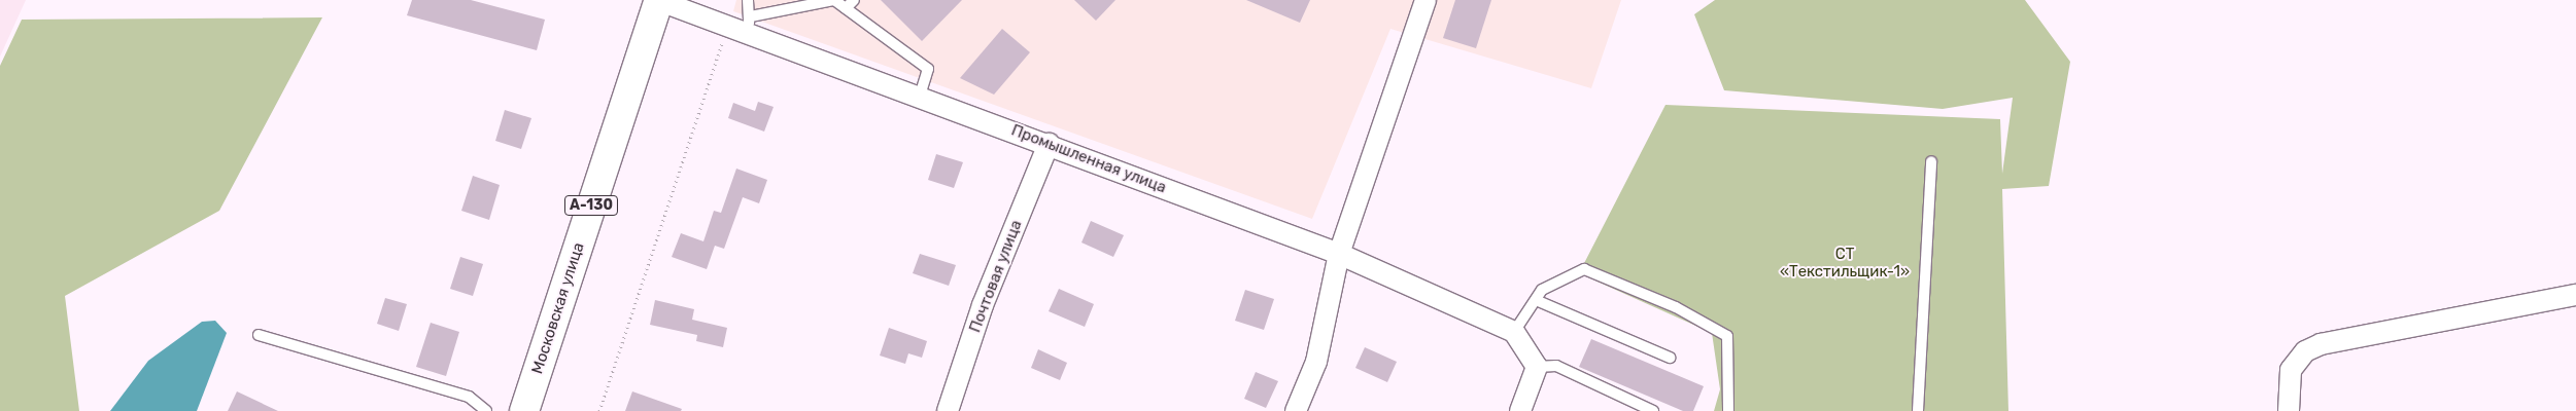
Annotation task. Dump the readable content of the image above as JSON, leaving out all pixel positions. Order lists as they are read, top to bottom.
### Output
{
  "streets": {
    "highway": ["А-130", "Московская улица"],
    "street": ["Промышленная улица", "Почтовая улица"]
  },
  "crossings": [
    ["Промышленная улица", "Почтовая улица"],
    ["Промышленная улица", "Московская улица"]
  ],
  "parks": ["СТ «Текстильщик-1»"]
}
